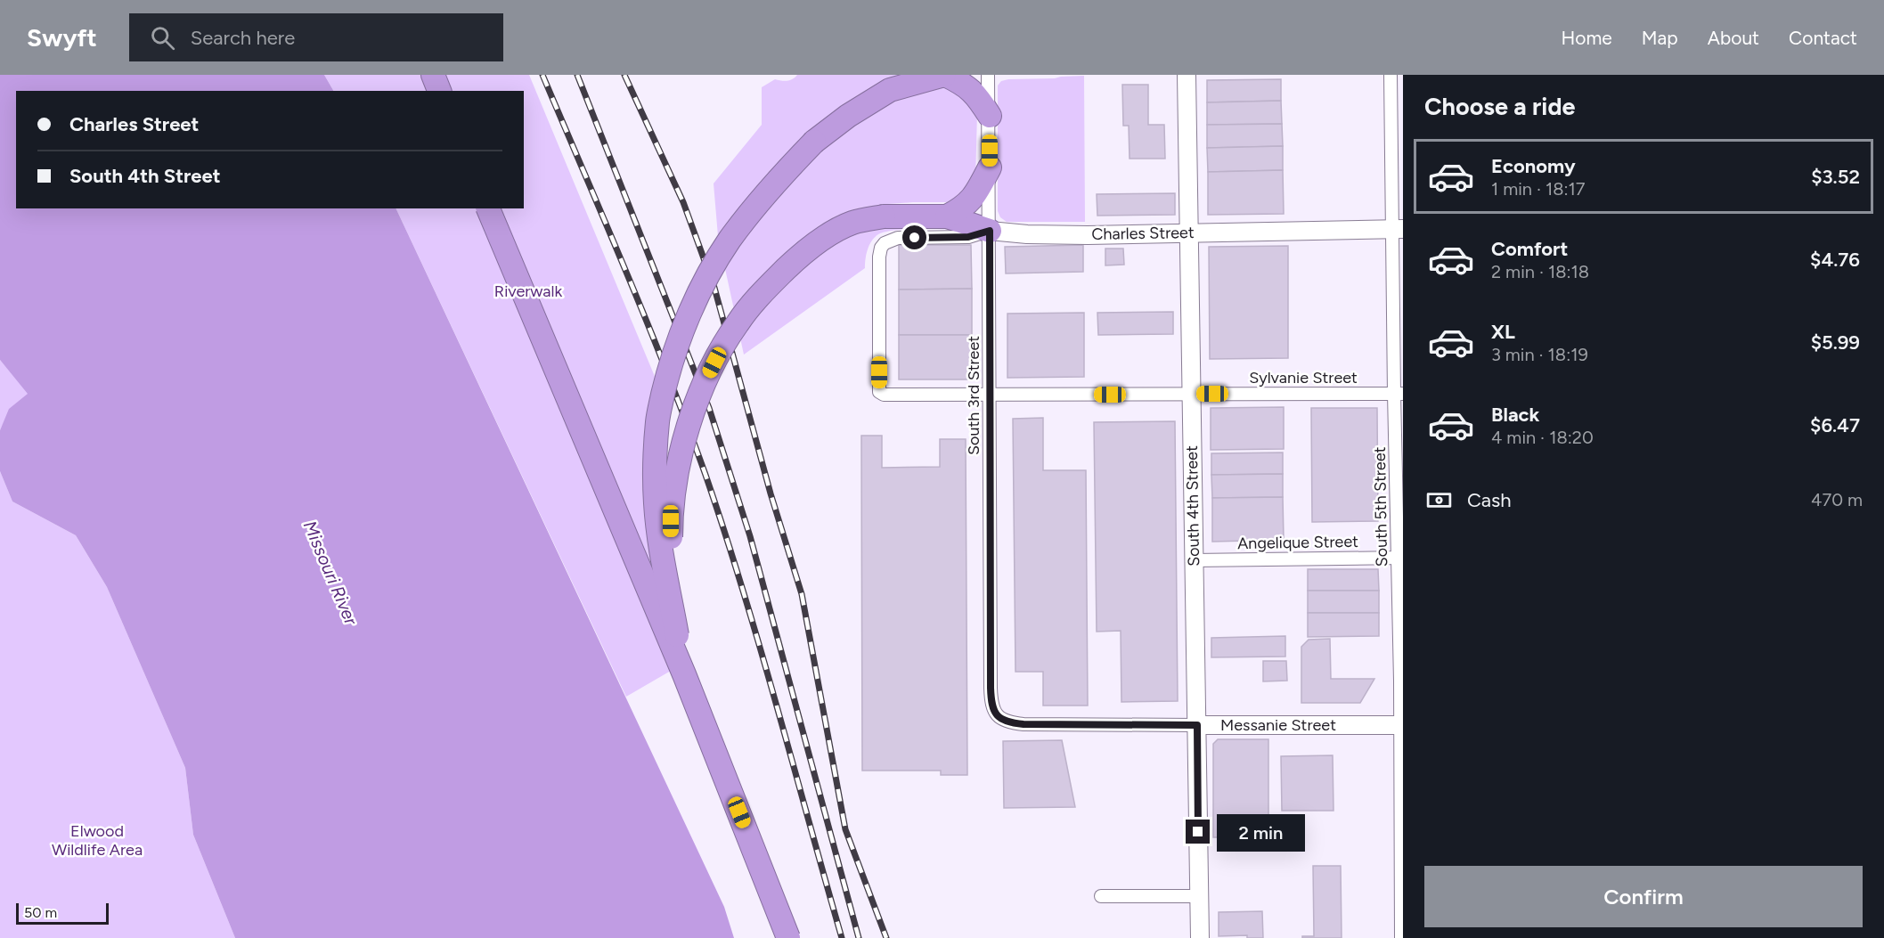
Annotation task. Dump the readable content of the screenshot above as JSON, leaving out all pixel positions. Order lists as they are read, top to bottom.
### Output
{
  "streets": {
    "main road": ["Charles Street", "South 4th Street", "Messanie Street"],
    "street": [
      "Sylvanie Street",
      "South 3rd Street",
      "South 5th Street",
      "Angelique Street"
    ]
  },
  "crossings": [
    ["Charles Street", "Sylvanie Street"],
    ["Charles Street", "South 3rd Street"],
    ["Charles Street", "South 4th Street"],
    ["Charles Street", "South 5th Street"],
    ["Sylvanie Street", "South 3rd Street"],
    ["Sylvanie Street", "South 4th Street"],
    ["Sylvanie Street", "South 5th Street"],
    ["South 3rd Street", "Messanie Street"],
    ["South 4th Street", "Angelique Street"],
    ["South 4th Street", "Messanie Street"],
    ["South 5th Street", "Angelique Street"],
    ["South 5th Street", "Messanie Street"]
  ],
  "water": ["Missouri River"],
  "parks": ["Riverwalk", "Elwood Wildlife Area"],
  "scale_bar": "50 m",
  "page": {
    "header": "Swyft",
    "search": "Search here",
    "nav": [
      "Home",
      "Map",
      "About",
      "Contact"
    ],
    "heading": "Choose a ride",
    "banner": ["Charles Street", "South 4th Street"],
    "list": [
      {
        "name": "Economy",
        "note": "1 min · 18:17",
        "value": "$3.52"
      },
      {
        "name": "Comfort",
        "note": "2 min · 18:18",
        "value": "$4.76"
      },
      {
        "name": "XL",
        "note": "3 min · 18:19",
        "value": "$5.99"
      },
      {
        "name": "Black",
        "note": "4 min · 18:20",
        "value": "$6.47"
      }
    ],
    "pay": ["Cash", "470 m"],
    "bubble": "2 min",
    "buttons": "Confirm",
    "scale": "50 m"
  }
}
